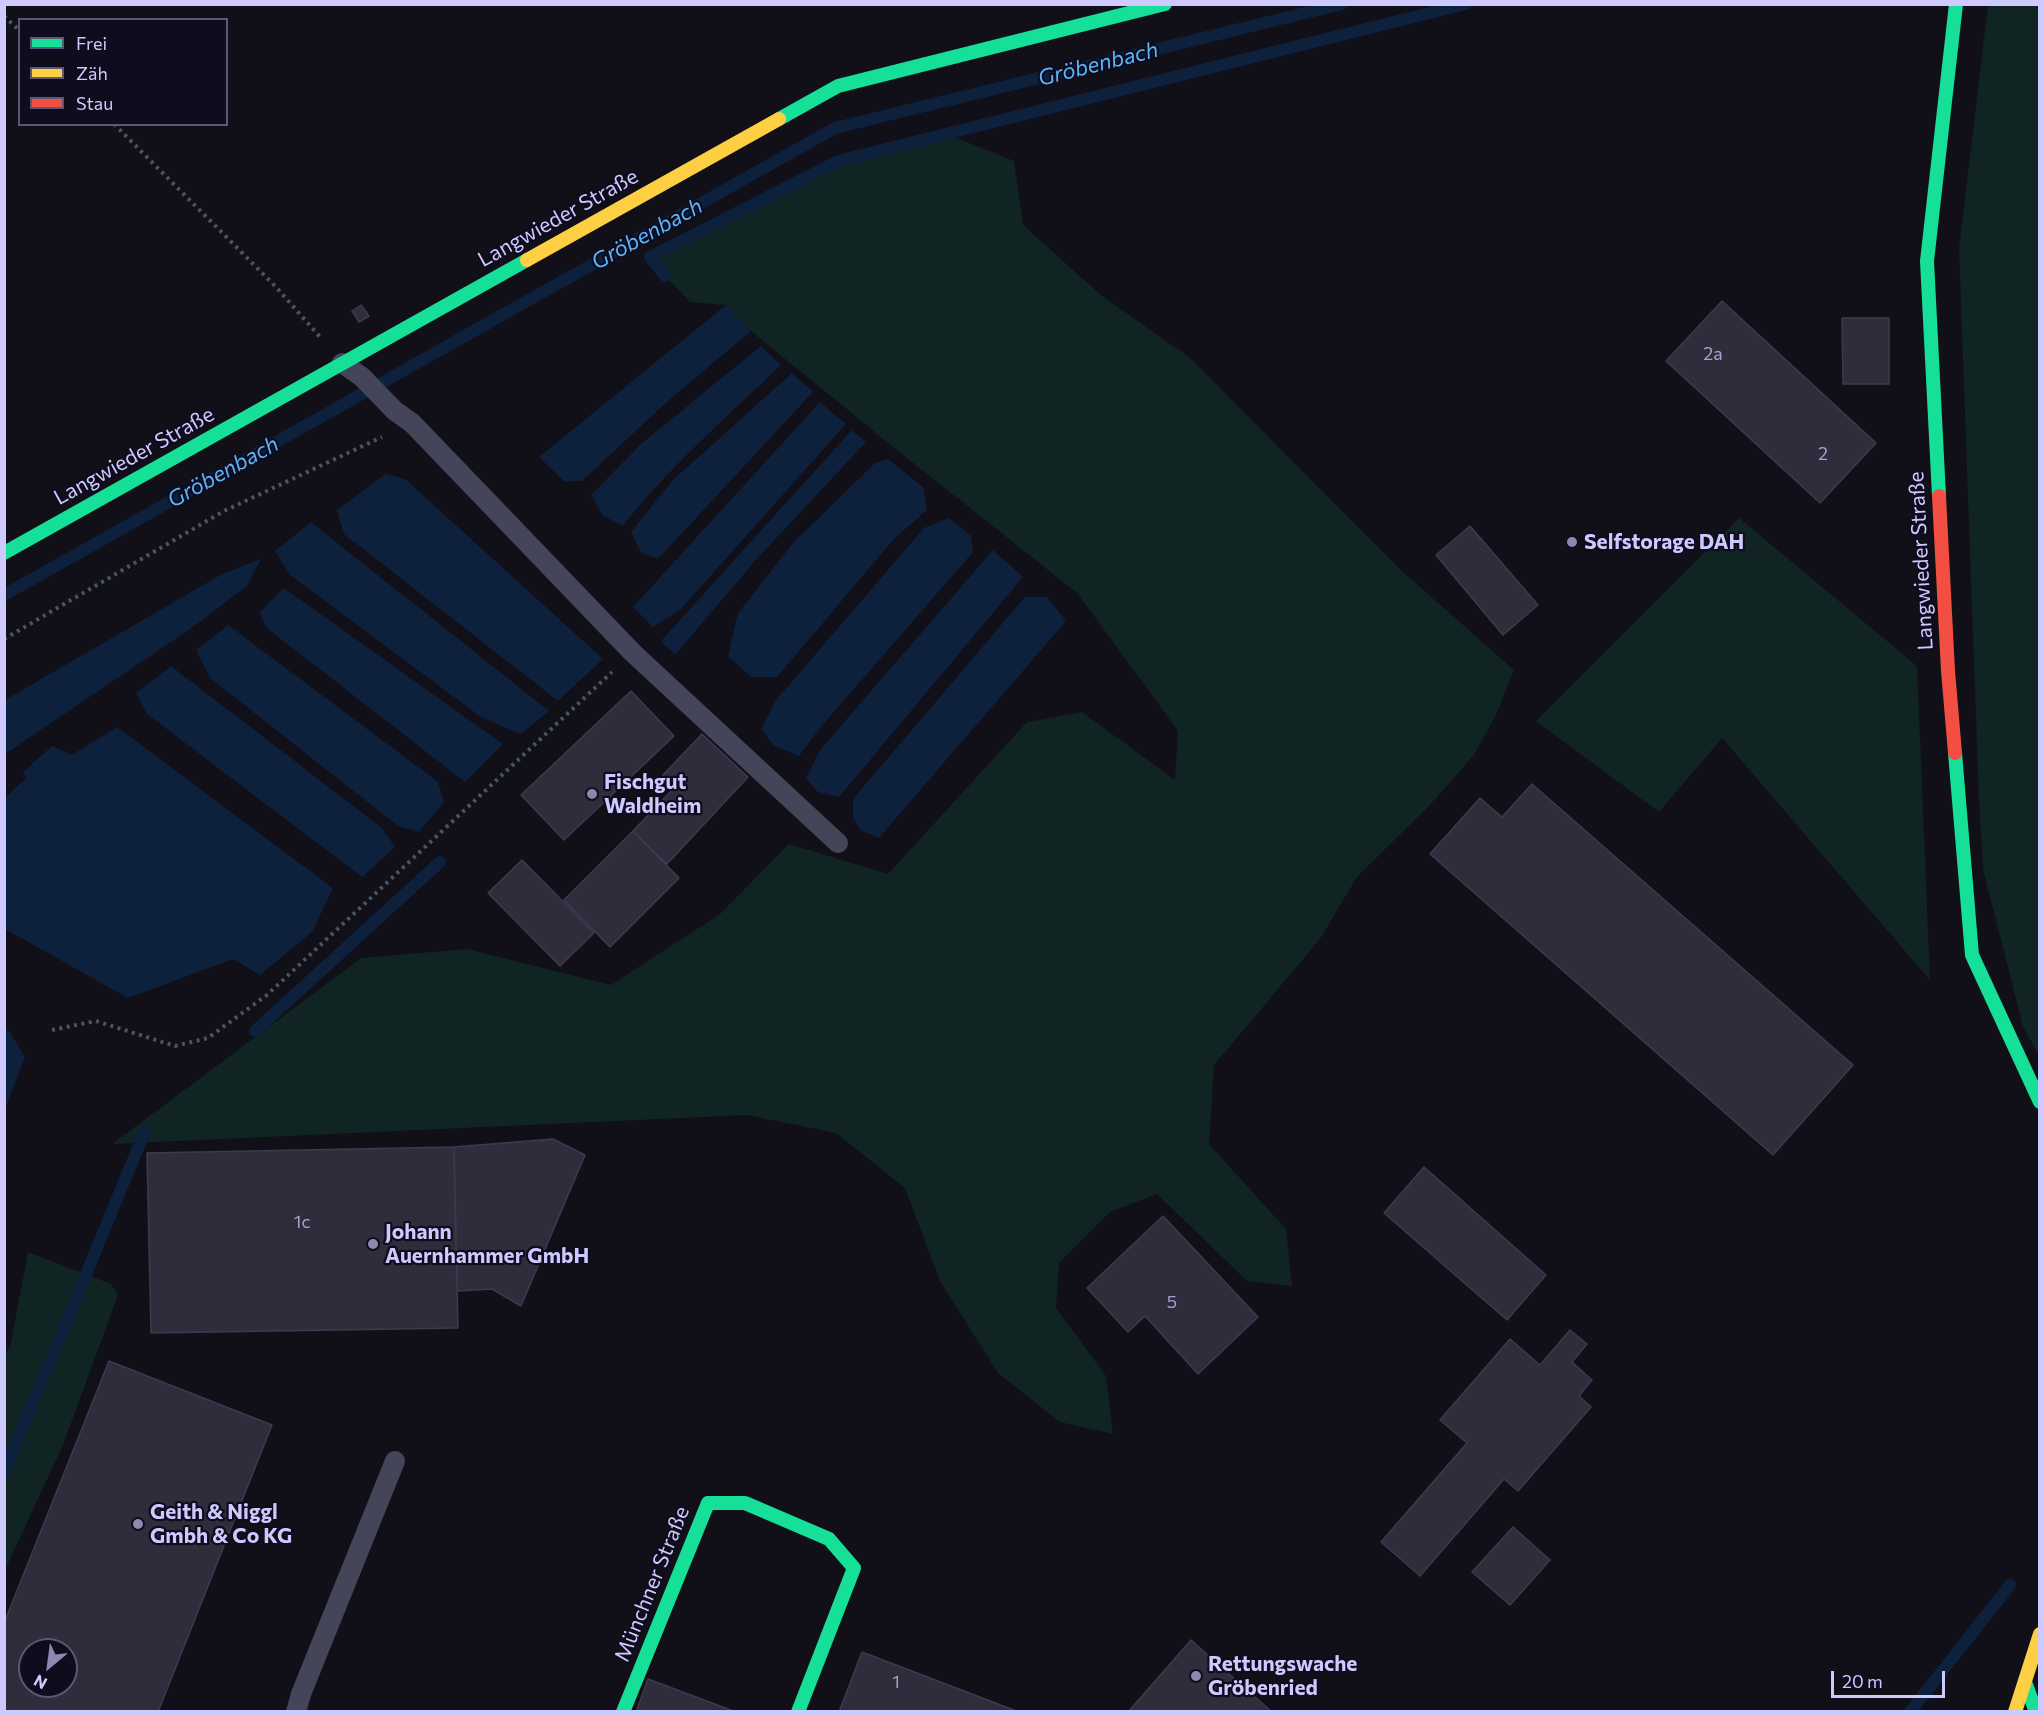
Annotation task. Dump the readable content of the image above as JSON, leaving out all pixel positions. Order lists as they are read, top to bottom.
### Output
{
  "streets": {
    "main road": ["Langwieder Straße", "Münchner Straße"]
  },
  "water": ["Gröbenbach"],
  "places": [
    "Selfstorage DAH",
    "Fischgut Waldheim",
    "Johann Auernhammer GmbH",
    "Geith & Niggl Gmbh & Co KG",
    "Rettungswache Gröbenried"
  ],
  "house_numbers": [
    "2a",
    "2",
    "1c",
    "5",
    "1"
  ],
  "legend": ["Frei", "Zäh", "Stau"],
  "scale_bar": "20 m",
  "north": "bottom left"
}
